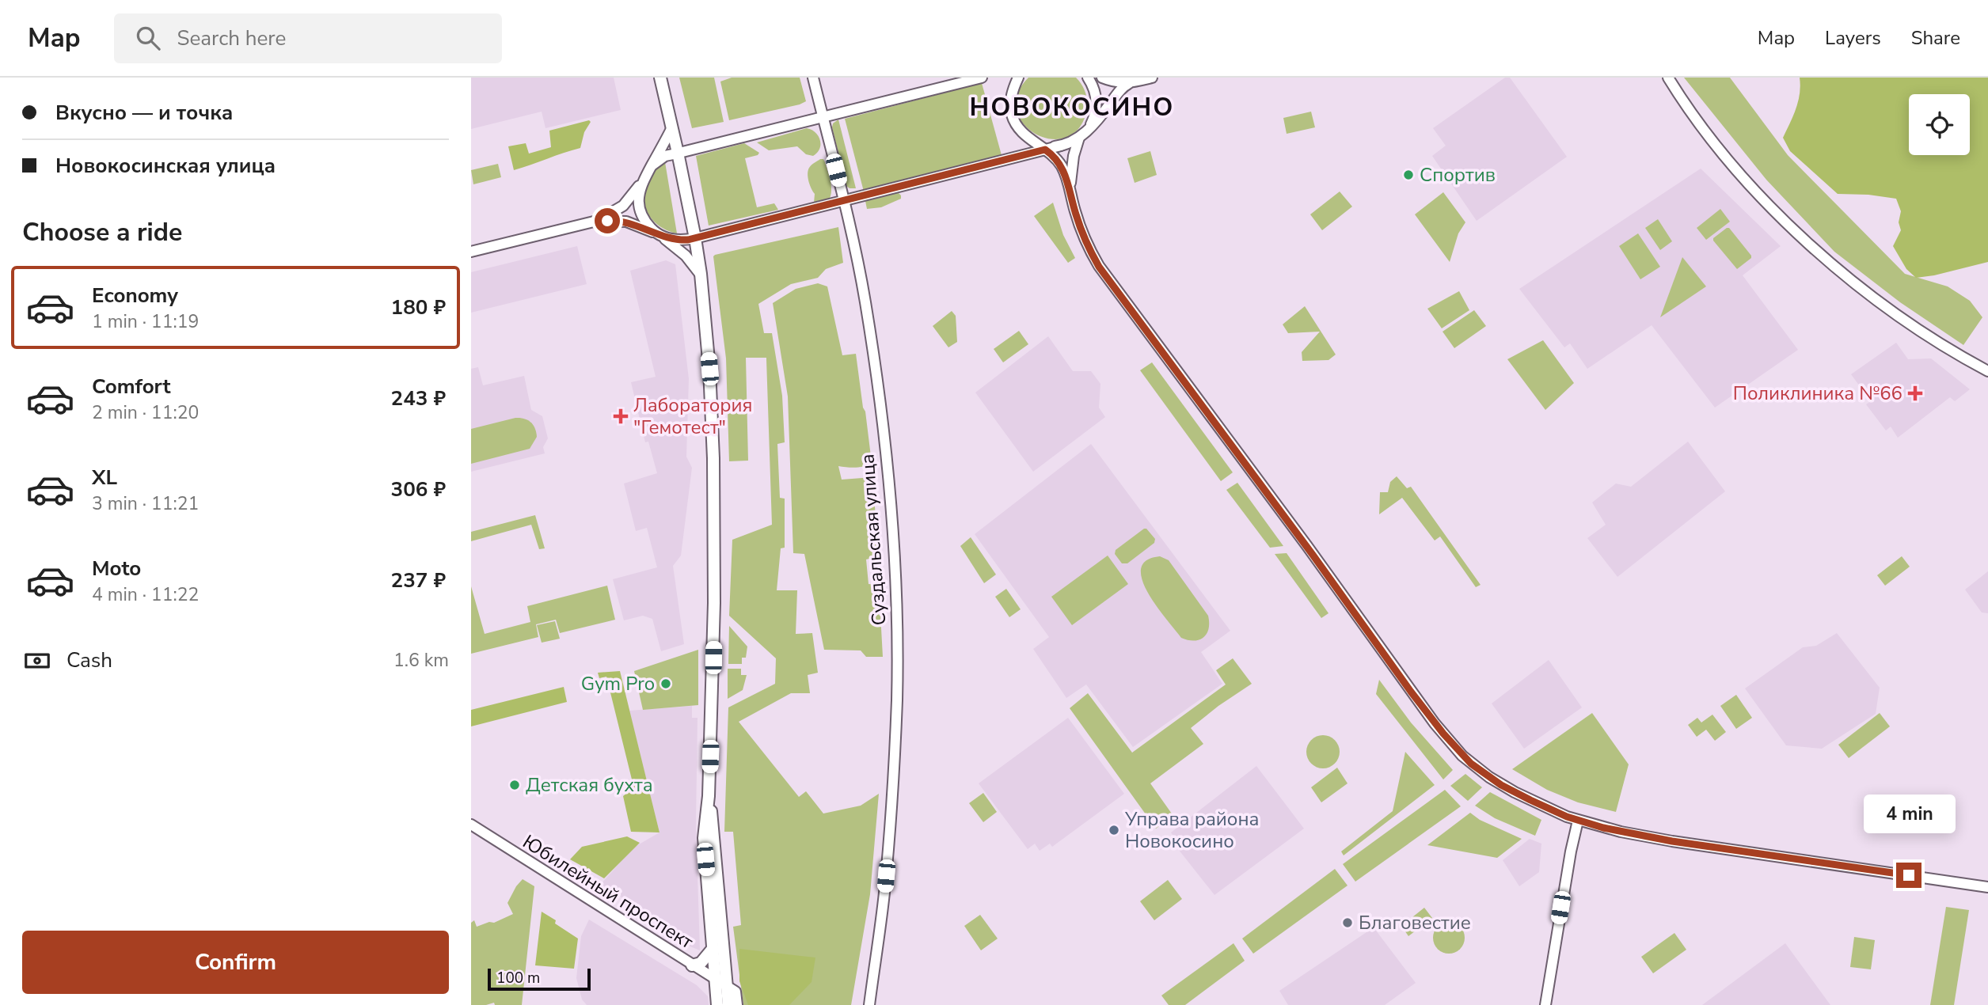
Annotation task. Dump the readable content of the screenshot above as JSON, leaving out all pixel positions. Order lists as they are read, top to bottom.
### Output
{
  "streets": {
    "street": ["Суздальская улица", "Юбилейный проспект"]
  },
  "districts": ["НОВОКОСИНО"],
  "places": {
    "other": [
      "Спортив",
      "Gym Pro",
      "Детская бухта",
      "Управа района Новокосино",
      "Благовестие"
    ],
    "health": ["Поликлиника №66", "Лаборатория \"Гемотест\""]
  },
  "scale_bar": "100 m",
  "page": {
    "header": "Map",
    "search": "Search here",
    "nav": ["Map", "Layers", "Share"],
    "banner": ["Вкусно — и точка", "Новокосинская улица"],
    "heading": "Choose a ride",
    "list": [
      {
        "name": "Economy",
        "note": "1 min · 11:19",
        "value": "180 ₽"
      },
      {
        "name": "Comfort",
        "note": "2 min · 11:20",
        "value": "243 ₽"
      },
      {
        "name": "XL",
        "note": "3 min · 11:21",
        "value": "306 ₽"
      },
      {
        "name": "Moto",
        "note": "4 min · 11:22",
        "value": "237 ₽"
      }
    ],
    "pay": ["Cash", "1.6 km"],
    "bubble": "4 min",
    "buttons": "Confirm",
    "scale": "100 m"
  }
}
